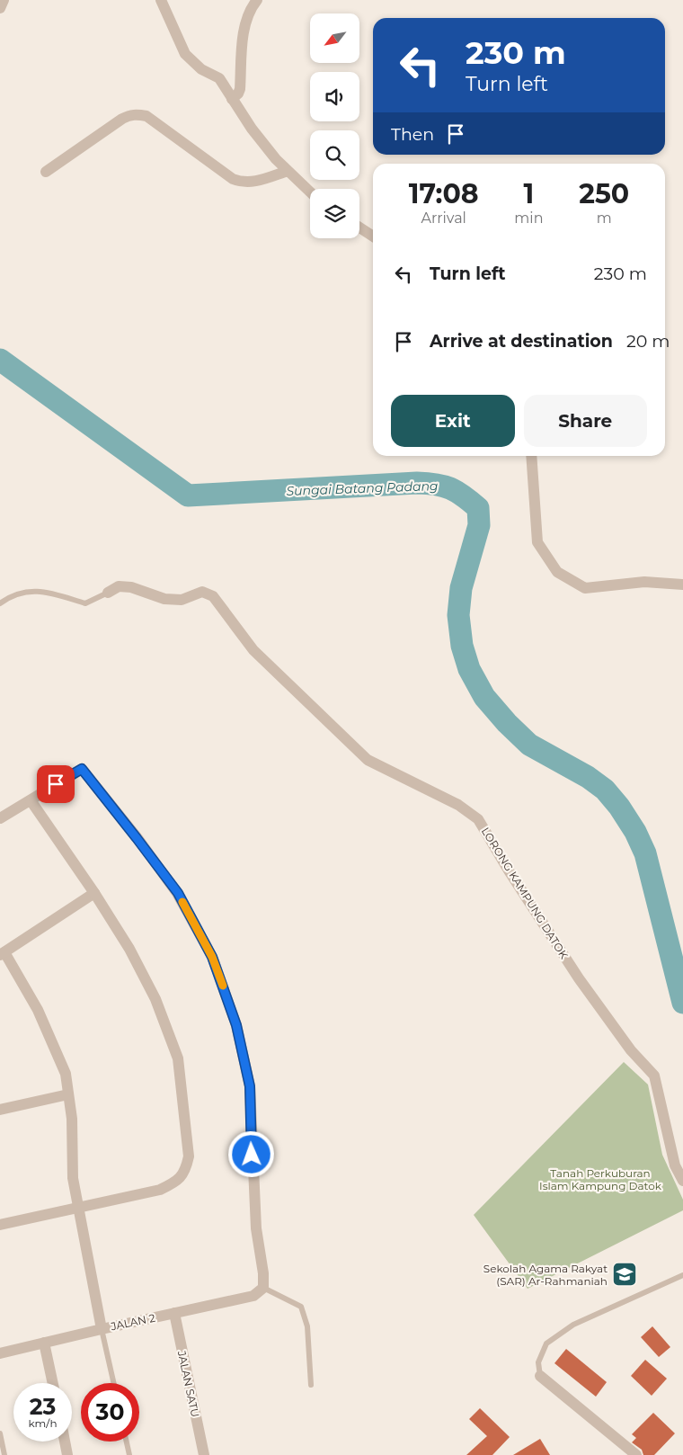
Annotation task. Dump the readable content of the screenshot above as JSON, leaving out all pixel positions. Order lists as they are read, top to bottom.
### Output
{
  "streets": {
    "street": ["LORONG KAMPUNG DATOK", "JALAN 2", "JALAN SATU"]
  },
  "crossings": [
    ["JALAN 2", "JALAN SATU"]
  ],
  "water": ["Sungai Batang Padang"],
  "parks": ["Tanah Perkuburan Islam Kampung Datok"],
  "places": {
    "school or university": ["Sekolah Agama Rakyat (SAR) Ar-Rahmaniah"]
  },
  "north": "bottom left",
  "page": {
    "turn": ["230 m", "Turn left"],
    "then": "Then",
    "eta": [
      "17:08",
      "Arrival",
      "1",
      "min",
      "250",
      "m"
    ],
    "list": [
      {
        "name": "Turn left",
        "value": "230 m"
      },
      {
        "name": "Arrive at destination",
        "value": "20 m"
      }
    ],
    "buttons": ["Exit", "Share"],
    "speed": "23 km/h",
    "limit": "30"
  }
}
